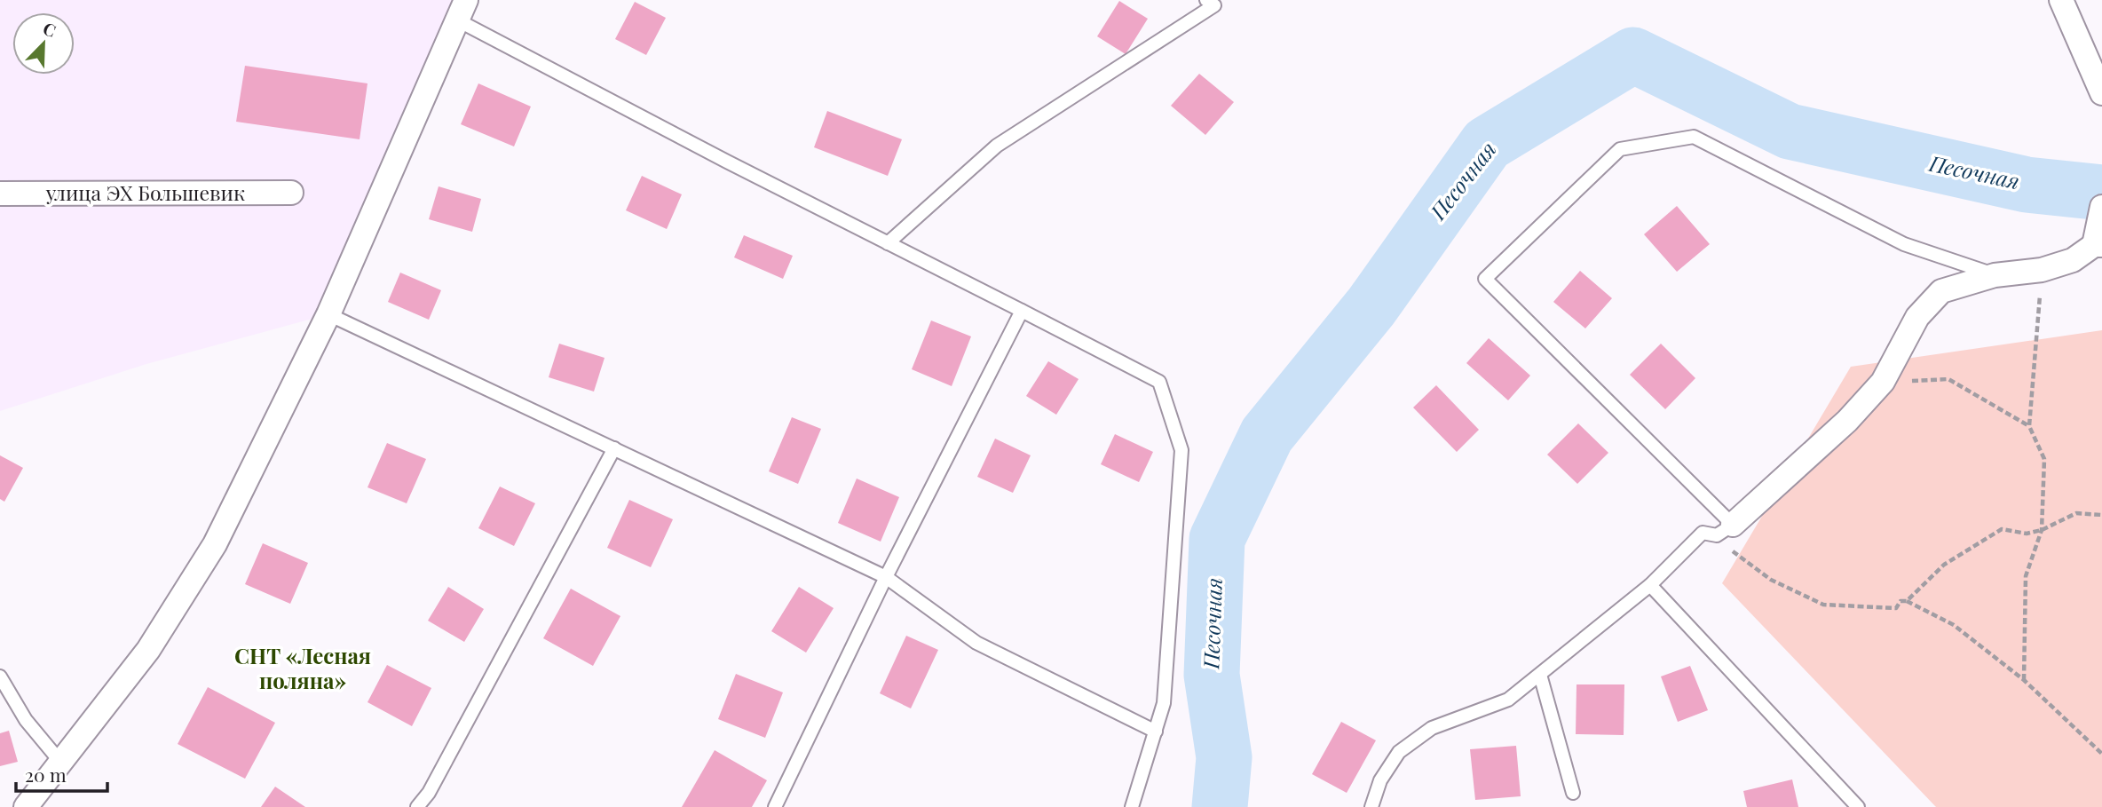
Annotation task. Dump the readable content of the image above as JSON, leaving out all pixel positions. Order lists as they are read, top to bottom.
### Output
{
  "streets": {
    "street": ["улица ЭХ Большевик"]
  },
  "districts": ["СНТ «Лесная поляна»"],
  "water": ["Песочная"],
  "scale_bar": "20 m",
  "north": "top right"
}
